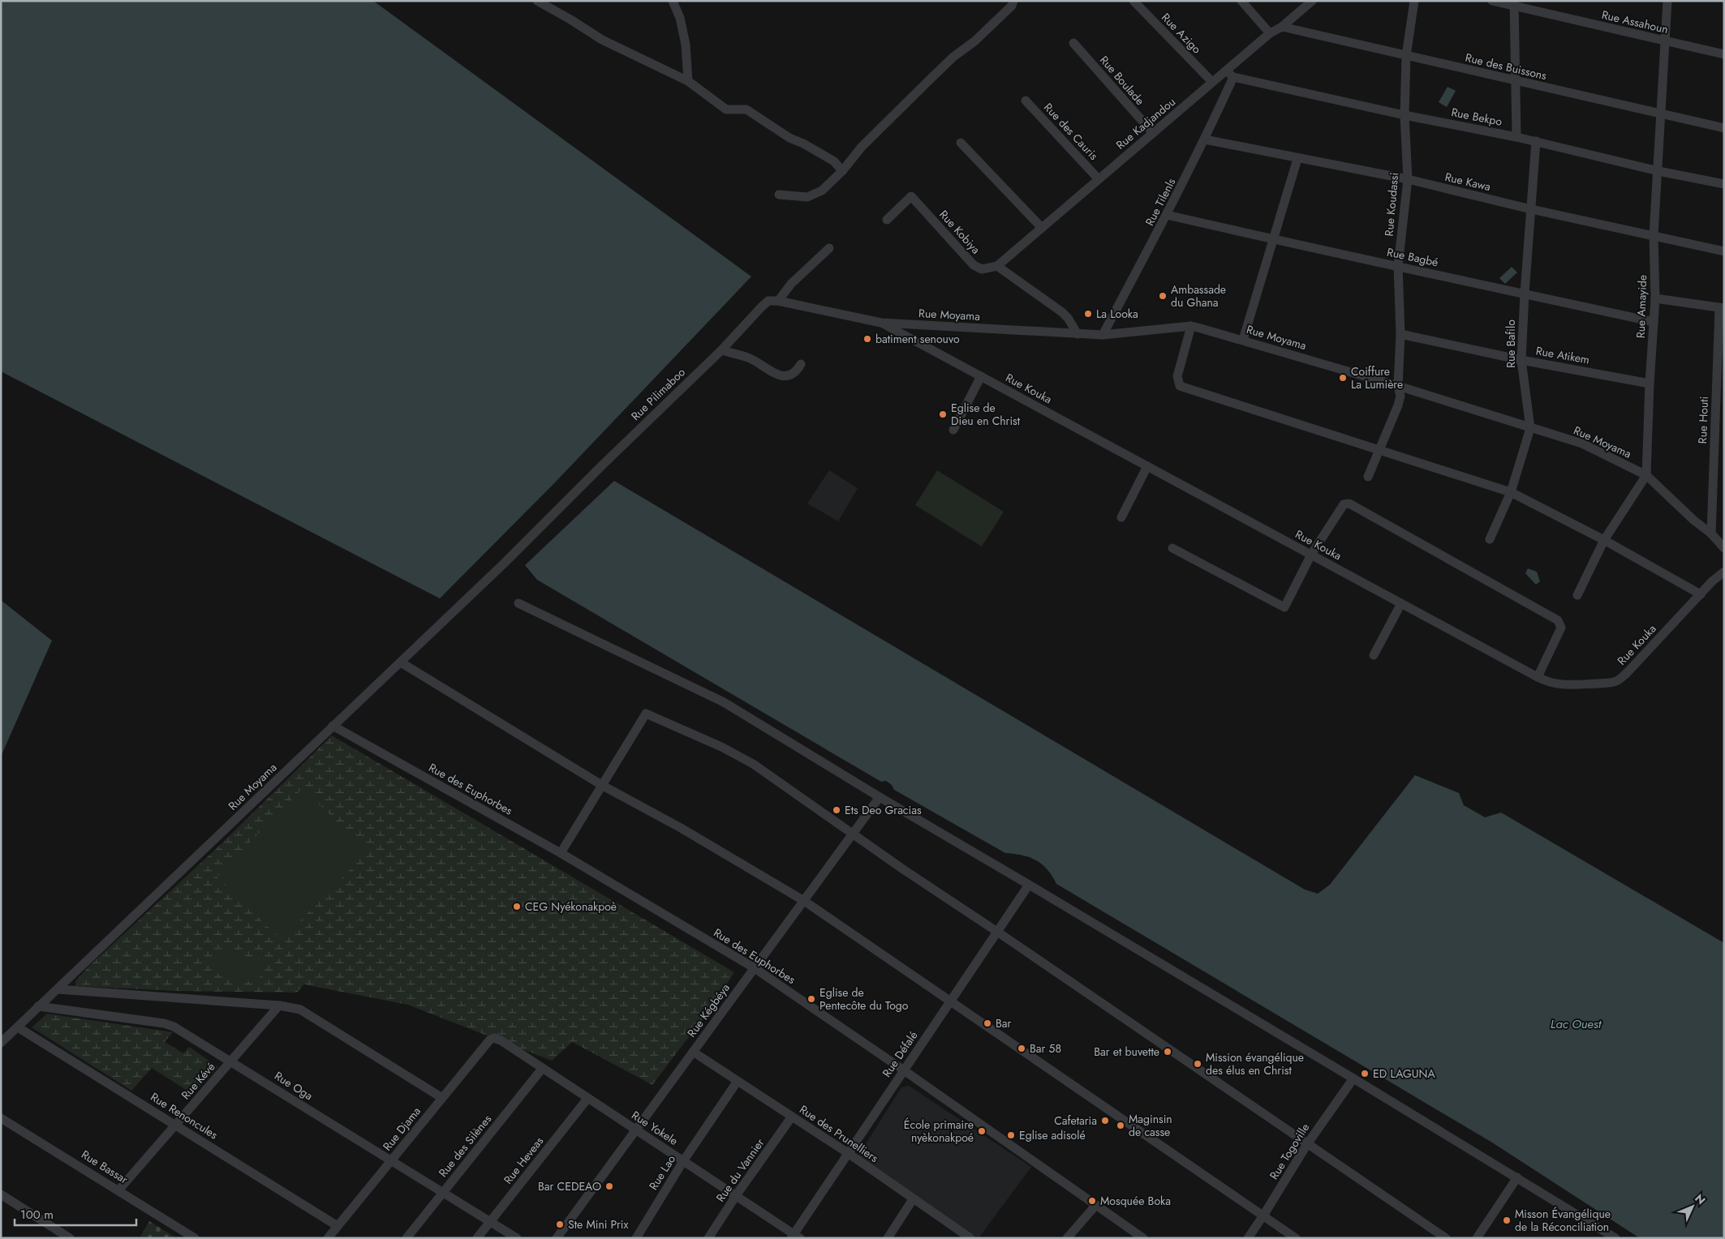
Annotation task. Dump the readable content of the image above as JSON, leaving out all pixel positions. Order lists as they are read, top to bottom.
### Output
{
  "streets": {
    "street": [
      "Rue Assahoun",
      "Rue Azigo",
      "Rue des Buissons",
      "Rue Boulade",
      "Rue Bekpo",
      "Rue Kadjandou",
      "Rue des Cauris",
      "Rue Kawa",
      "Rue Tilenls",
      "Rue Koudassi",
      "Rue Kobiya",
      "Rue Bagbé",
      "Rue Amayide",
      "Rue Moyama",
      "Rue Bafilo",
      "Rue Atikem",
      "Rue Kouka",
      "Rue Pilimaboo",
      "Rue Houti",
      "Rue des Euphorbes",
      "Rue Kégbéya",
      "Rue Défalé",
      "Rue Kévé",
      "Rue Oga",
      "Rue Renoncules",
      "Rue Yokele",
      "Rue Djama",
      "Rue des Prunelliers",
      "Rue des Silènes",
      "Rue Togoville",
      "Rue Heveas",
      "Rue Bassar",
      "Rue du Vannier",
      "Rue Lao"
    ]
  },
  "crossings": [
    ["Rue Assahoun", "Rue Amayide"],
    ["Rue Azigo", "Rue Kadjandou"],
    ["Rue des Buissons", "Rue Kadjandou"],
    ["Rue des Buissons", "Rue Koudassi"],
    ["Rue des Buissons", "Rue Amayide"],
    ["Rue Boulade", "Rue Kadjandou"],
    ["Rue Bekpo", "Rue Kadjandou"],
    ["Rue Bekpo", "Rue Tilenls"],
    ["Rue Bekpo", "Rue Koudassi"],
    ["Rue Bekpo", "Rue Amayide"],
    ["Rue Bekpo", "Rue Bafilo"],
    ["Rue Kadjandou", "Rue des Cauris"],
    ["Rue Kadjandou", "Rue Tilenls"],
    ["Rue Kadjandou", "Rue Kobiya"],
    ["Rue Kawa", "Rue Tilenls"],
    ["Rue Kawa", "Rue Koudassi"],
    ["Rue Kawa", "Rue Amayide"],
    ["Rue Kawa", "Rue Bafilo"],
    ["Rue Tilenls", "Rue Bagbé"],
    ["Rue Tilenls", "Rue Moyama"],
    ["Rue Koudassi", "Rue Bagbé"],
    ["Rue Koudassi", "Rue Moyama"],
    ["Rue Koudassi", "Rue Atikem"],
    ["Rue Bagbé", "Rue Amayide"],
    ["Rue Bagbé", "Rue Bafilo"],
    ["Rue Amayide", "Rue Moyama"],
    ["Rue Amayide", "Rue Atikem"],
    ["Rue Moyama", "Rue Bafilo"],
    ["Rue Moyama", "Rue Kouka"],
    ["Rue Moyama", "Rue Pilimaboo"],
    ["Rue Moyama", "Rue Houti"],
    ["Rue Moyama", "Rue des Euphorbes"],
    ["Rue Moyama", "Rue Oga"],
    ["Rue Moyama", "Rue Renoncules"],
    ["Rue Bafilo", "Rue Atikem"],
    ["Rue des Euphorbes", "Rue Kégbéya"],
    ["Rue des Euphorbes", "Rue Défalé"],
    ["Rue Kégbéya", "Rue Yokele"],
    ["Rue Kégbéya", "Rue des Prunelliers"],
    ["Rue Défalé", "Rue Yokele"],
    ["Rue Défalé", "Rue des Prunelliers"],
    ["Rue Kévé", "Rue Oga"],
    ["Rue Kévé", "Rue Renoncules"],
    ["Rue Kévé", "Rue Bassar"],
    ["Rue Oga", "Rue Djama"],
    ["Rue Oga", "Rue des Silènes"],
    ["Rue Oga", "Rue Heveas"],
    ["Rue Renoncules", "Rue Djama"],
    ["Rue Yokele", "Rue Djama"],
    ["Rue Yokele", "Rue des Silènes"],
    ["Rue Yokele", "Rue Heveas"],
    ["Rue Yokele", "Rue du Vannier"],
    ["Rue Yokele", "Rue Lao"],
    ["Rue des Prunelliers", "Rue du Vannier"],
    ["Rue des Prunelliers", "Rue Lao"]
  ],
  "water": ["Lac Ouest"],
  "places": [
    "Ambassade du Ghana",
    "La Looka",
    "batiment senouvo",
    "Coiffure La Lumière",
    "Eglise de Dieu en Christ",
    "Ets Deo Gracias",
    "CEG Nyékonakpoè",
    "Eglise de Pentecôte du Togo",
    "Bar",
    "Bar 58",
    "Bar et buvette",
    "Mission évangélique des élus en Christ",
    "ED LAGUNA",
    "Cafetaria",
    "Maginsin de casse",
    "École primaire nyèkonakpoé",
    "Eglise adisolé",
    "Bar CEDEAO",
    "Mosquée Boka",
    "Misson Évangélique de la Réconciliation",
    "Ste Mini Prix"
  ],
  "scale_bar": "100 m",
  "north": "top right"
}
